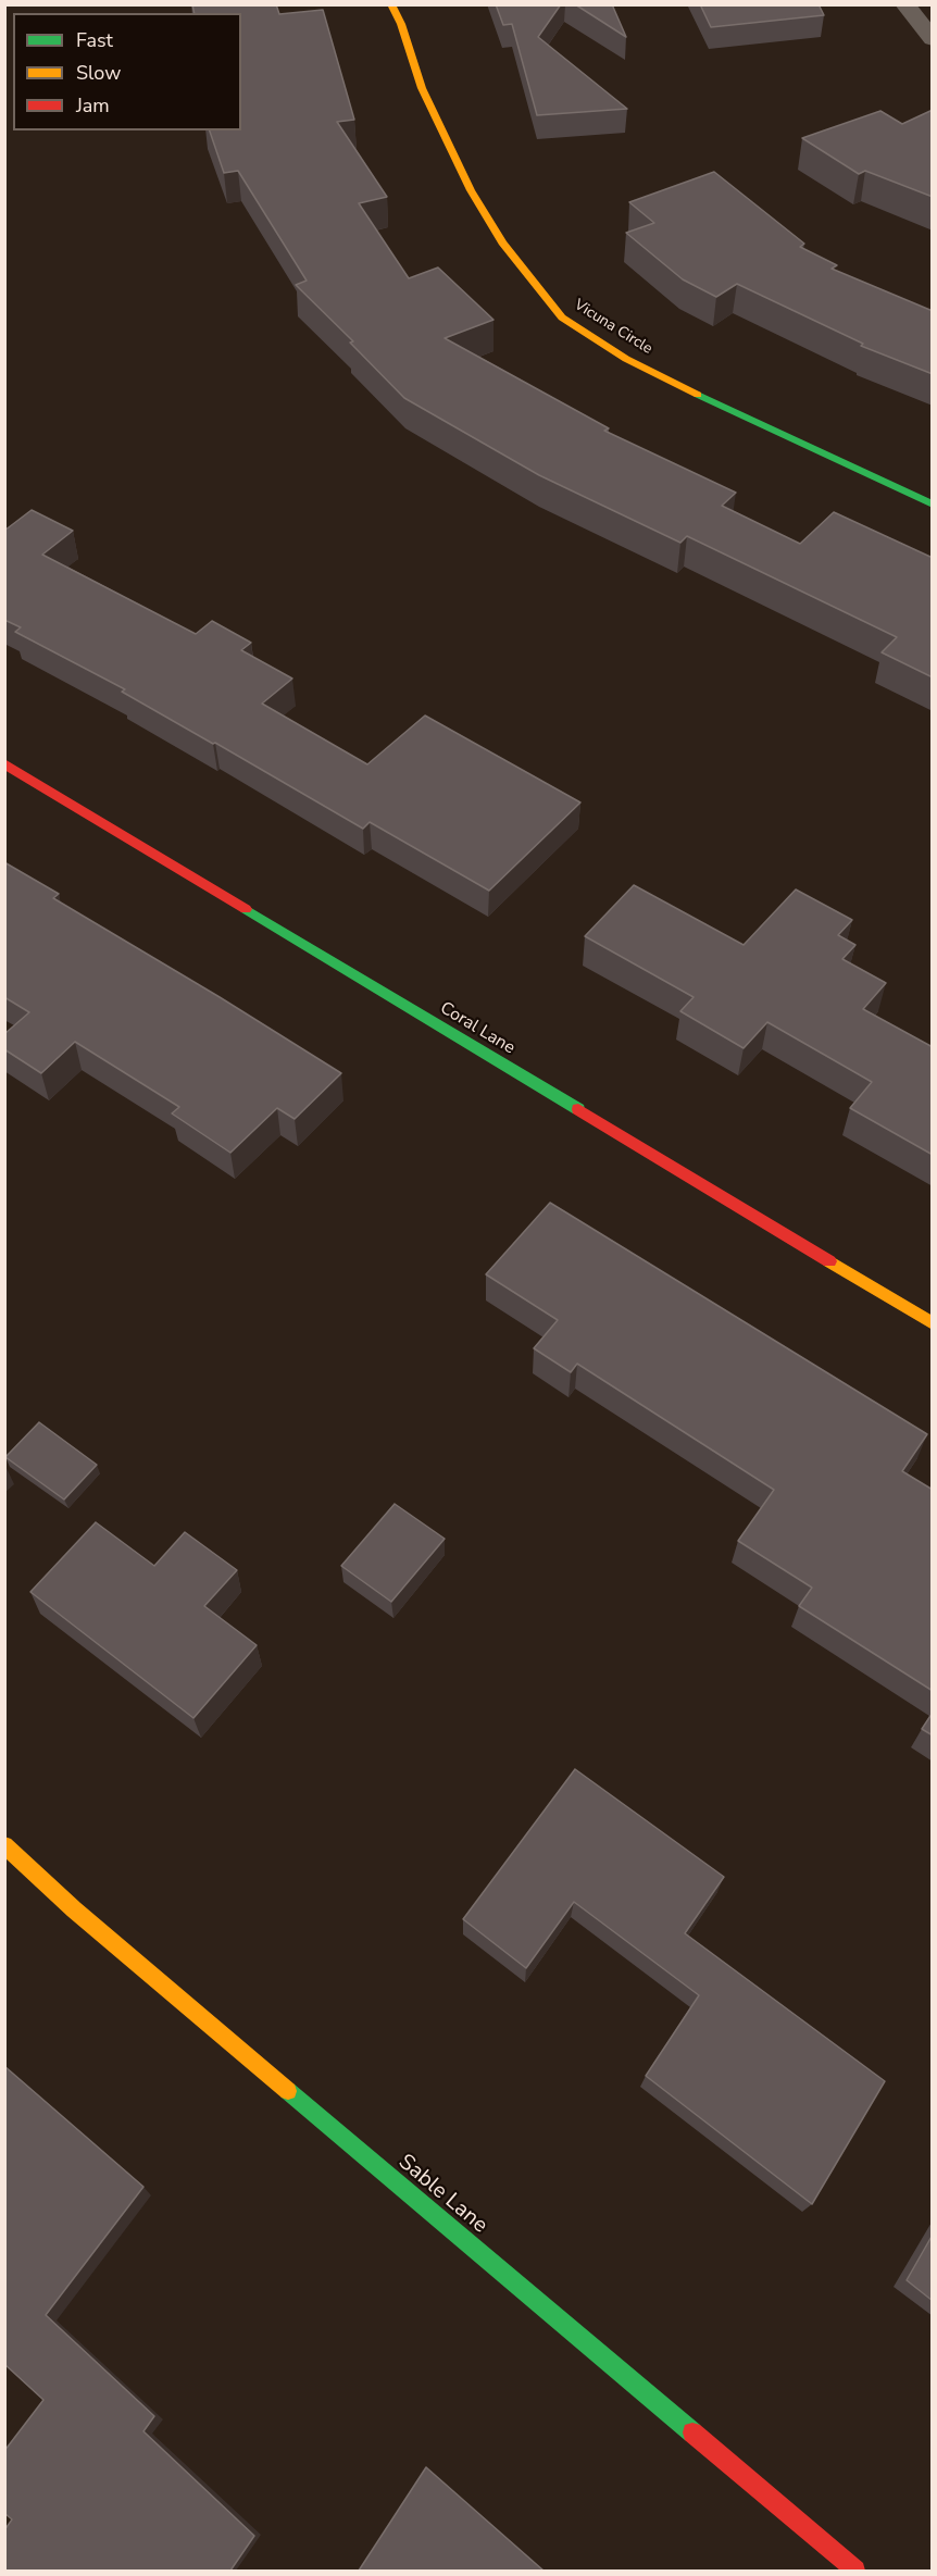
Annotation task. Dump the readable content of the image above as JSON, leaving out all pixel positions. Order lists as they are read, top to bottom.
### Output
{
  "streets": {
    "street": ["Vicuna Circle", "Coral Lane", "Sable Lane"]
  },
  "legend": ["Fast", "Slow", "Jam"]
}
